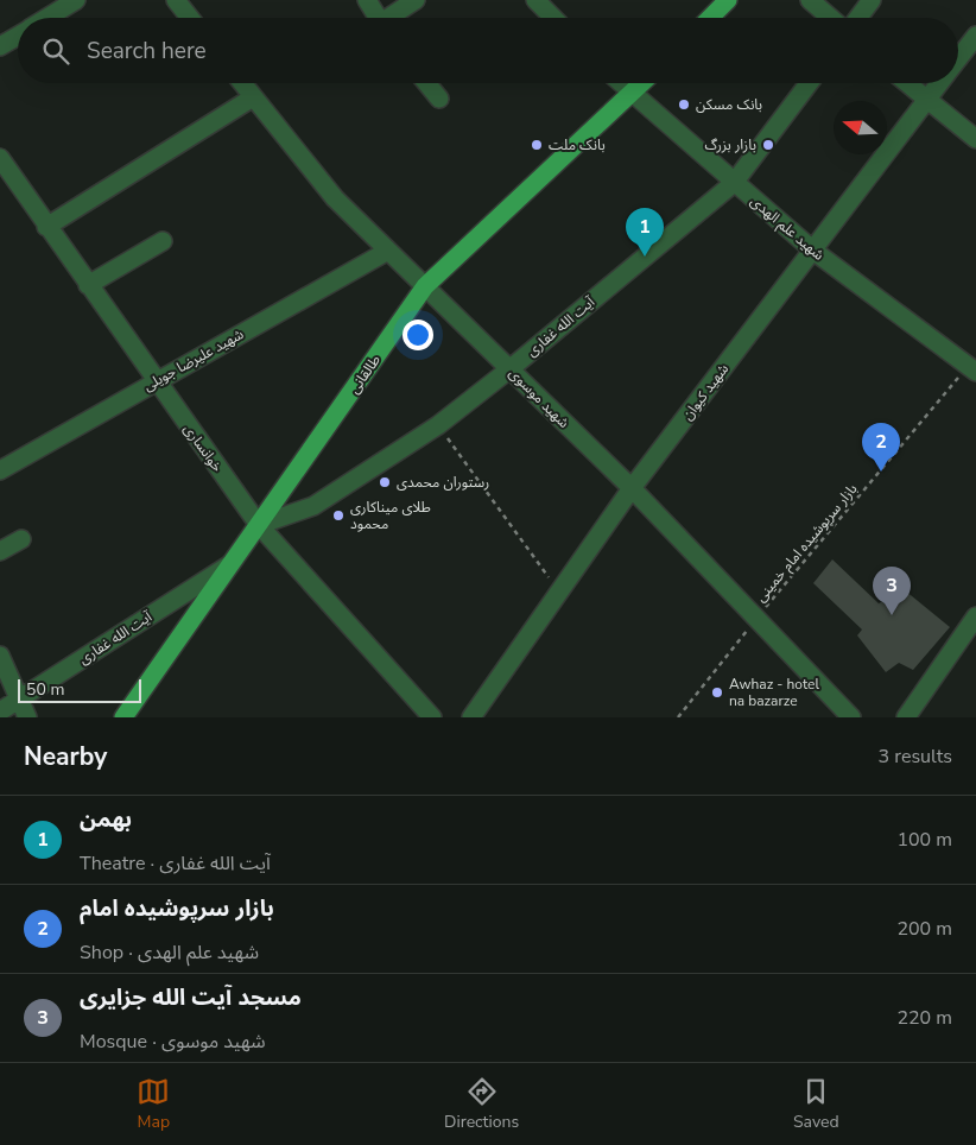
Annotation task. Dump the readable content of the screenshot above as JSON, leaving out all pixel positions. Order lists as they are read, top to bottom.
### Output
{
  "streets": {
    "main road": ["طالقانی"],
    "street": [
      "شهید علم الهدی",
      "آیت الله غفاری",
      "شهید علیرضا جویلی",
      "شهید کیوان",
      "شهید موسوی",
      "خوانساری"
    ],
    "path": ["بازار سرپوشیده امام خمینی"]
  },
  "crossings": [
    ["شهید علم الهدی", "آیت الله غفاری"],
    ["شهید علم الهدی", "طالقانی"],
    ["شهید علم الهدی", "شهید کیوان"],
    ["شهید علم الهدی", "بازار سرپوشیده امام خمینی"],
    ["آیت الله غفاری", "طالقانی"],
    ["آیت الله غفاری", "شهید موسوی"],
    ["آیت الله غفاری", "خوانساری"],
    ["شهید علیرضا جویلی", "شهید موسوی"],
    ["شهید علیرضا جویلی", "خوانساری"],
    ["طالقانی", "شهید موسوی"],
    ["طالقانی", "خوانساری"],
    ["شهید کیوان", "شهید موسوی"],
    ["شهید موسوی", "بازار سرپوشیده امام خمینی"]
  ],
  "places": [
    "بانک مسکن",
    "بانک ملت",
    "بازار بزرگ",
    "رستوران محمدی",
    "طلای میناکاری محمود",
    "Awhaz - hotel na bazarze"
  ],
  "scale_bar": "50 m",
  "north": "left",
  "page": {
    "search": "Search here",
    "pins": ["1", "2", "3"],
    "scale": "50 m",
    "heading": ["Nearby", "3 results"],
    "list": [
      {
        "mark": "1",
        "name": "بهمن",
        "note": "Theatre · آیت الله غفاری",
        "value": "100 m"
      },
      {
        "mark": "2",
        "name": "بازار سرپوشیده امام",
        "note": "Shop · شهید علم الهدی",
        "value": "200 m"
      },
      {
        "mark": "3",
        "name": "مسجد آیت الله جزایری",
        "note": "Mosque · شهید موسوی",
        "value": "220 m"
      }
    ],
    "nav": ["Map", "Directions", "Saved"]
  }
}
